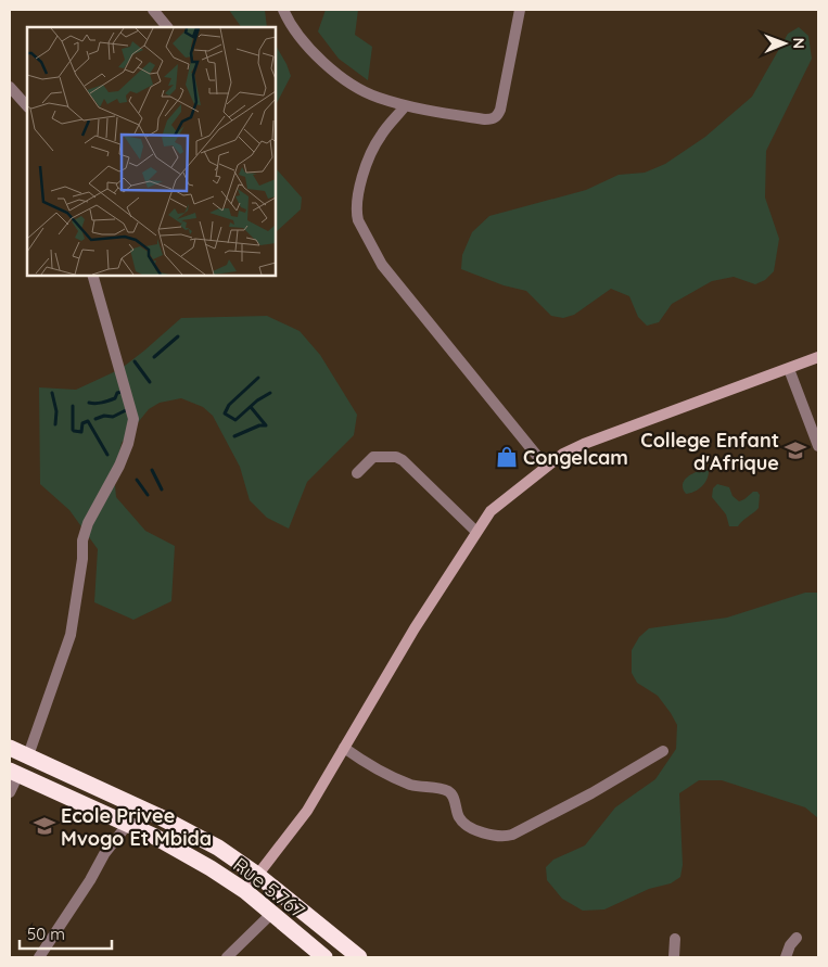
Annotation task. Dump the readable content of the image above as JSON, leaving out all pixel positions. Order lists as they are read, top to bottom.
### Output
{
  "streets": {
    "highway": ["Rue 5.767"]
  },
  "places": {
    "school or university": ["College Enfant d'Afrique", "Ecole Privee Mvogo Et Mbida"],
    "shop": ["Congelcam"]
  },
  "scale_bar": "50 m",
  "north": "right"
}
